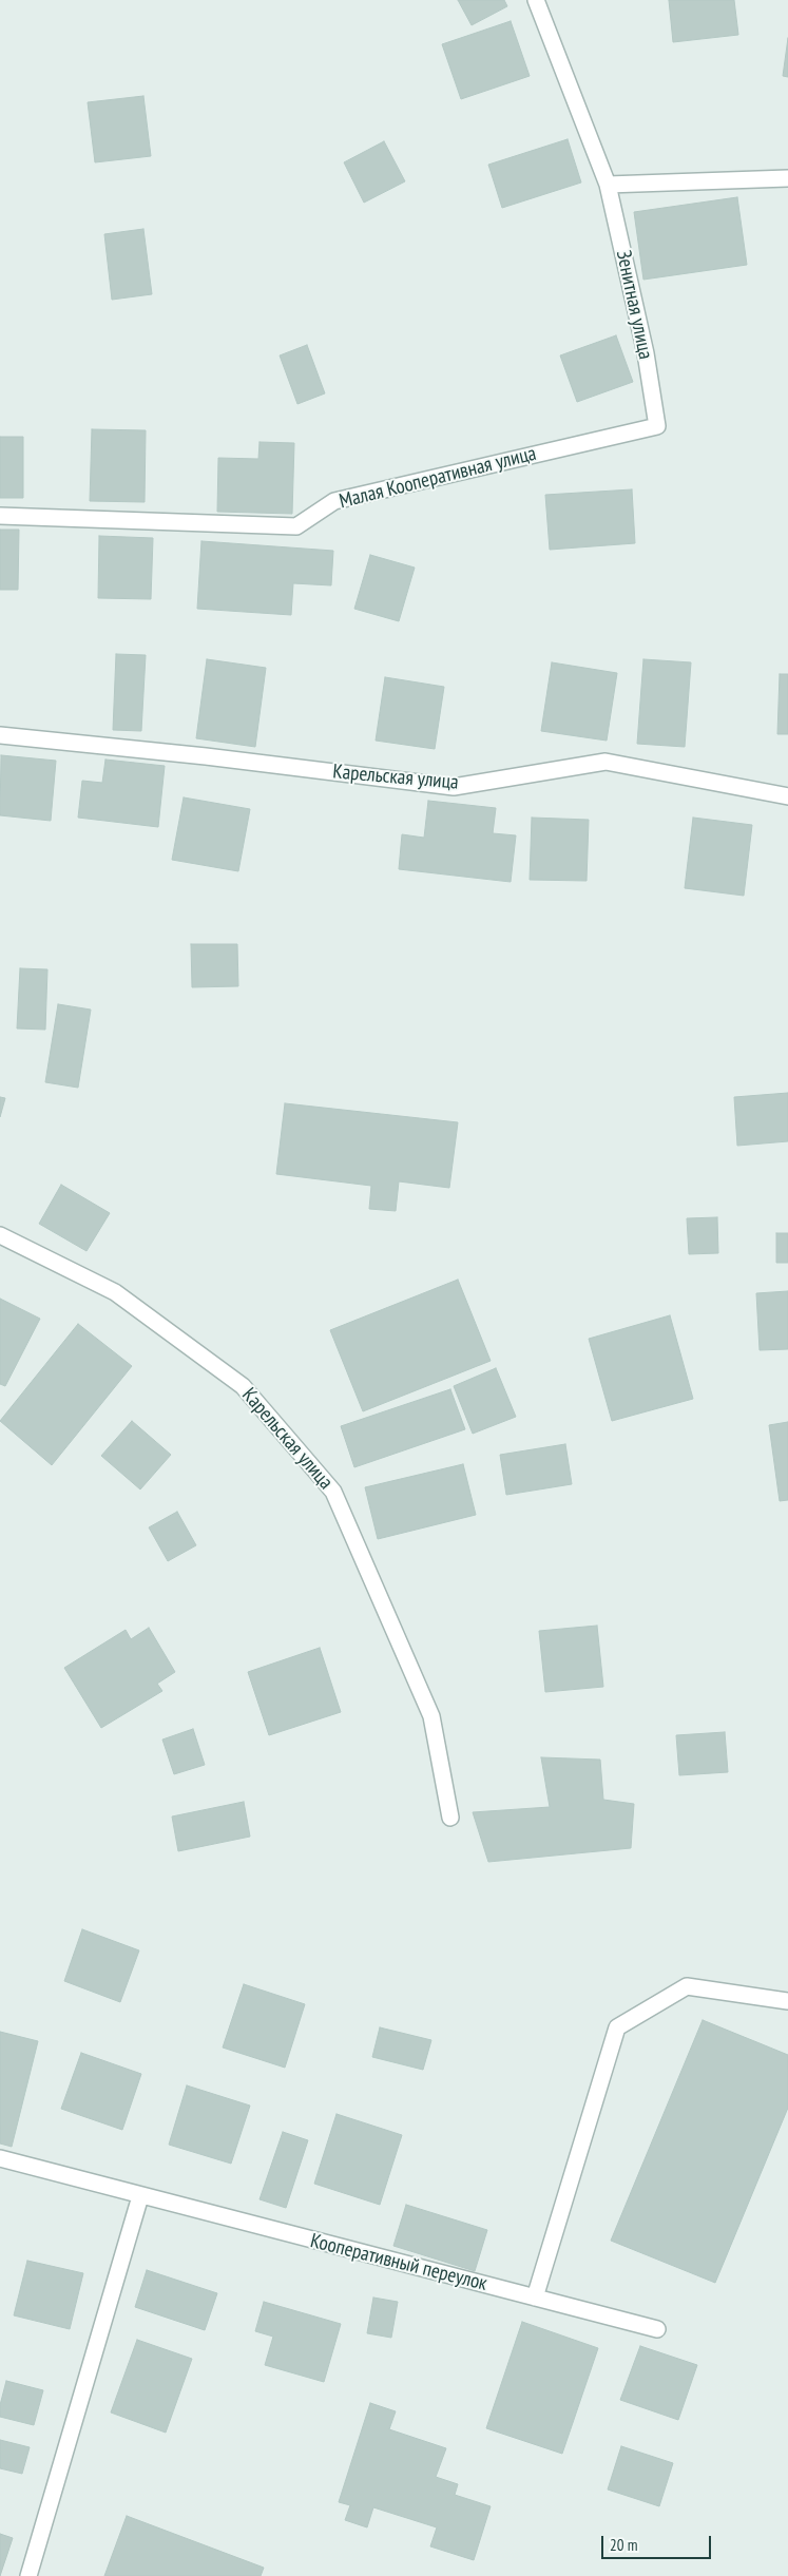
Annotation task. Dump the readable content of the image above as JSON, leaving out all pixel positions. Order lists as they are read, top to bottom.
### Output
{
  "streets": {
    "street": [
      "Зенитная улица",
      "Малая Кооперативная улица",
      "Карельская улица",
      "Кооперативный переулок"
    ]
  },
  "crossings": [
    ["Зенитная улица", "Малая Кооперативная улица"]
  ],
  "scale_bar": "20 m"
}
